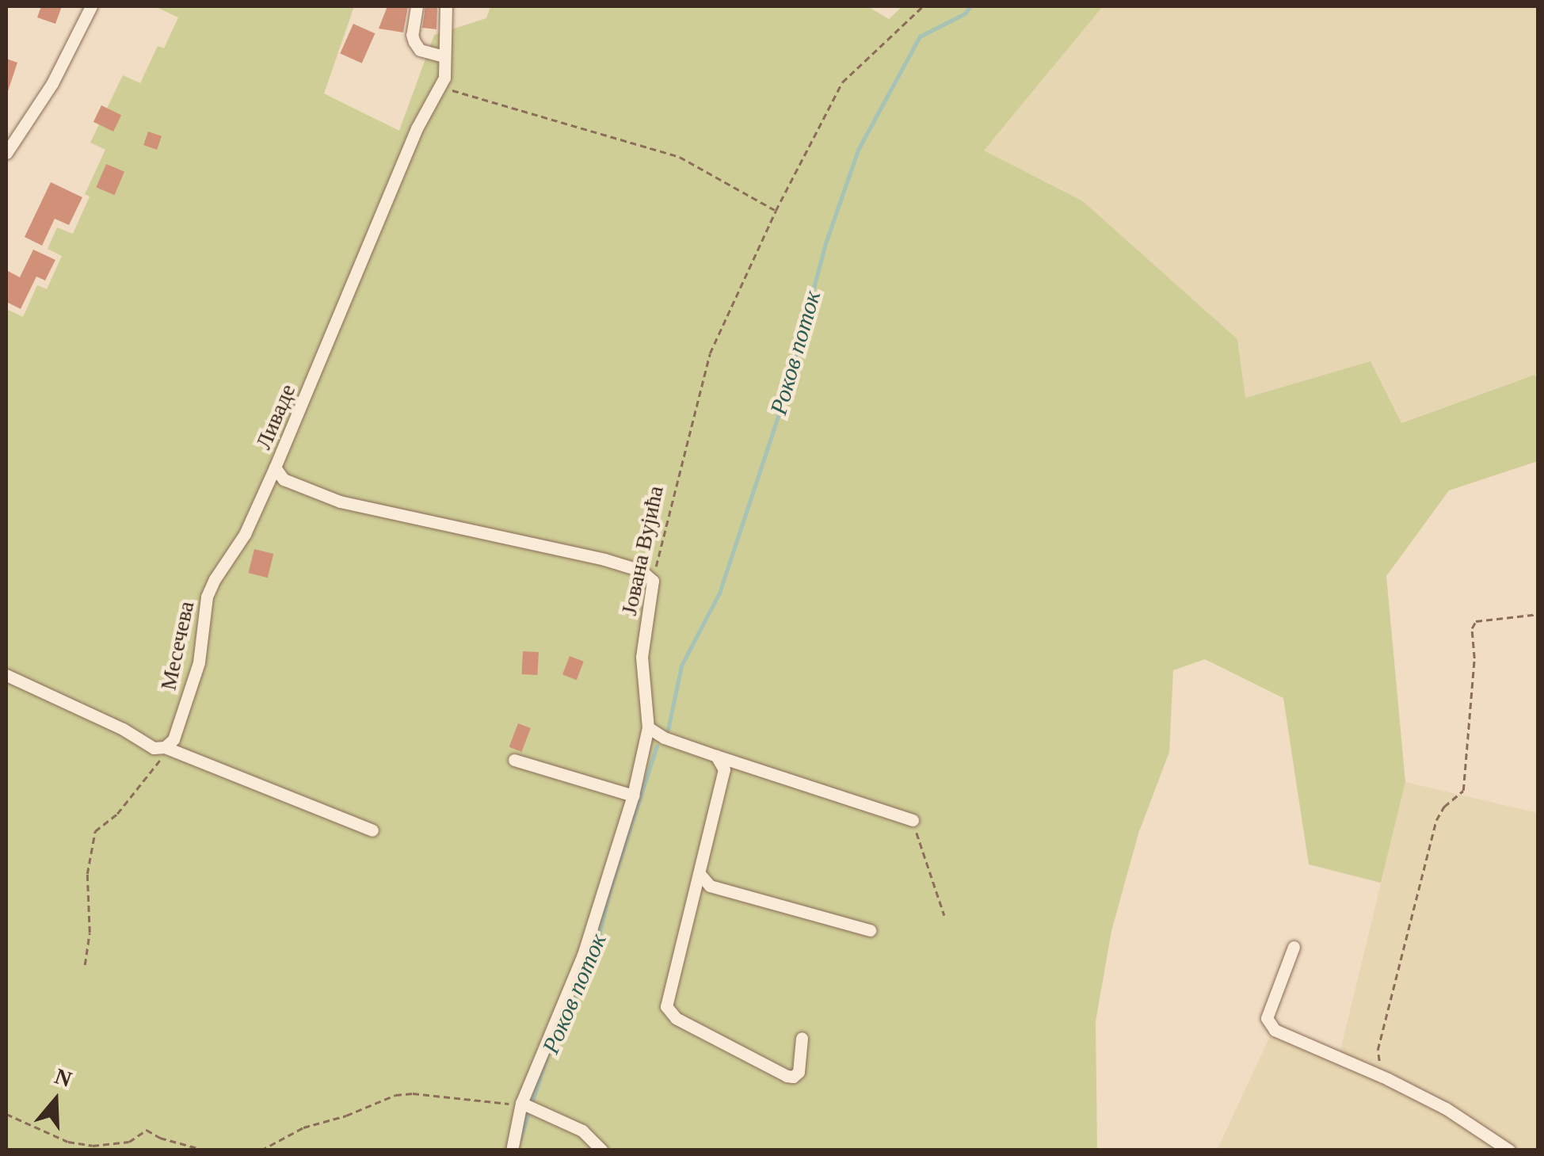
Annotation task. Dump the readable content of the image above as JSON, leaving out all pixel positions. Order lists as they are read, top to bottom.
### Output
{
  "streets": {
    "street": ["Ливаде", "Јована Вујића", "Месечева"]
  },
  "crossings": [
    ["Ливаде", "Јована Вујића"],
    ["Ливаде", "Месечева"]
  ],
  "water": ["Роков поток"],
  "north": "top"
}
